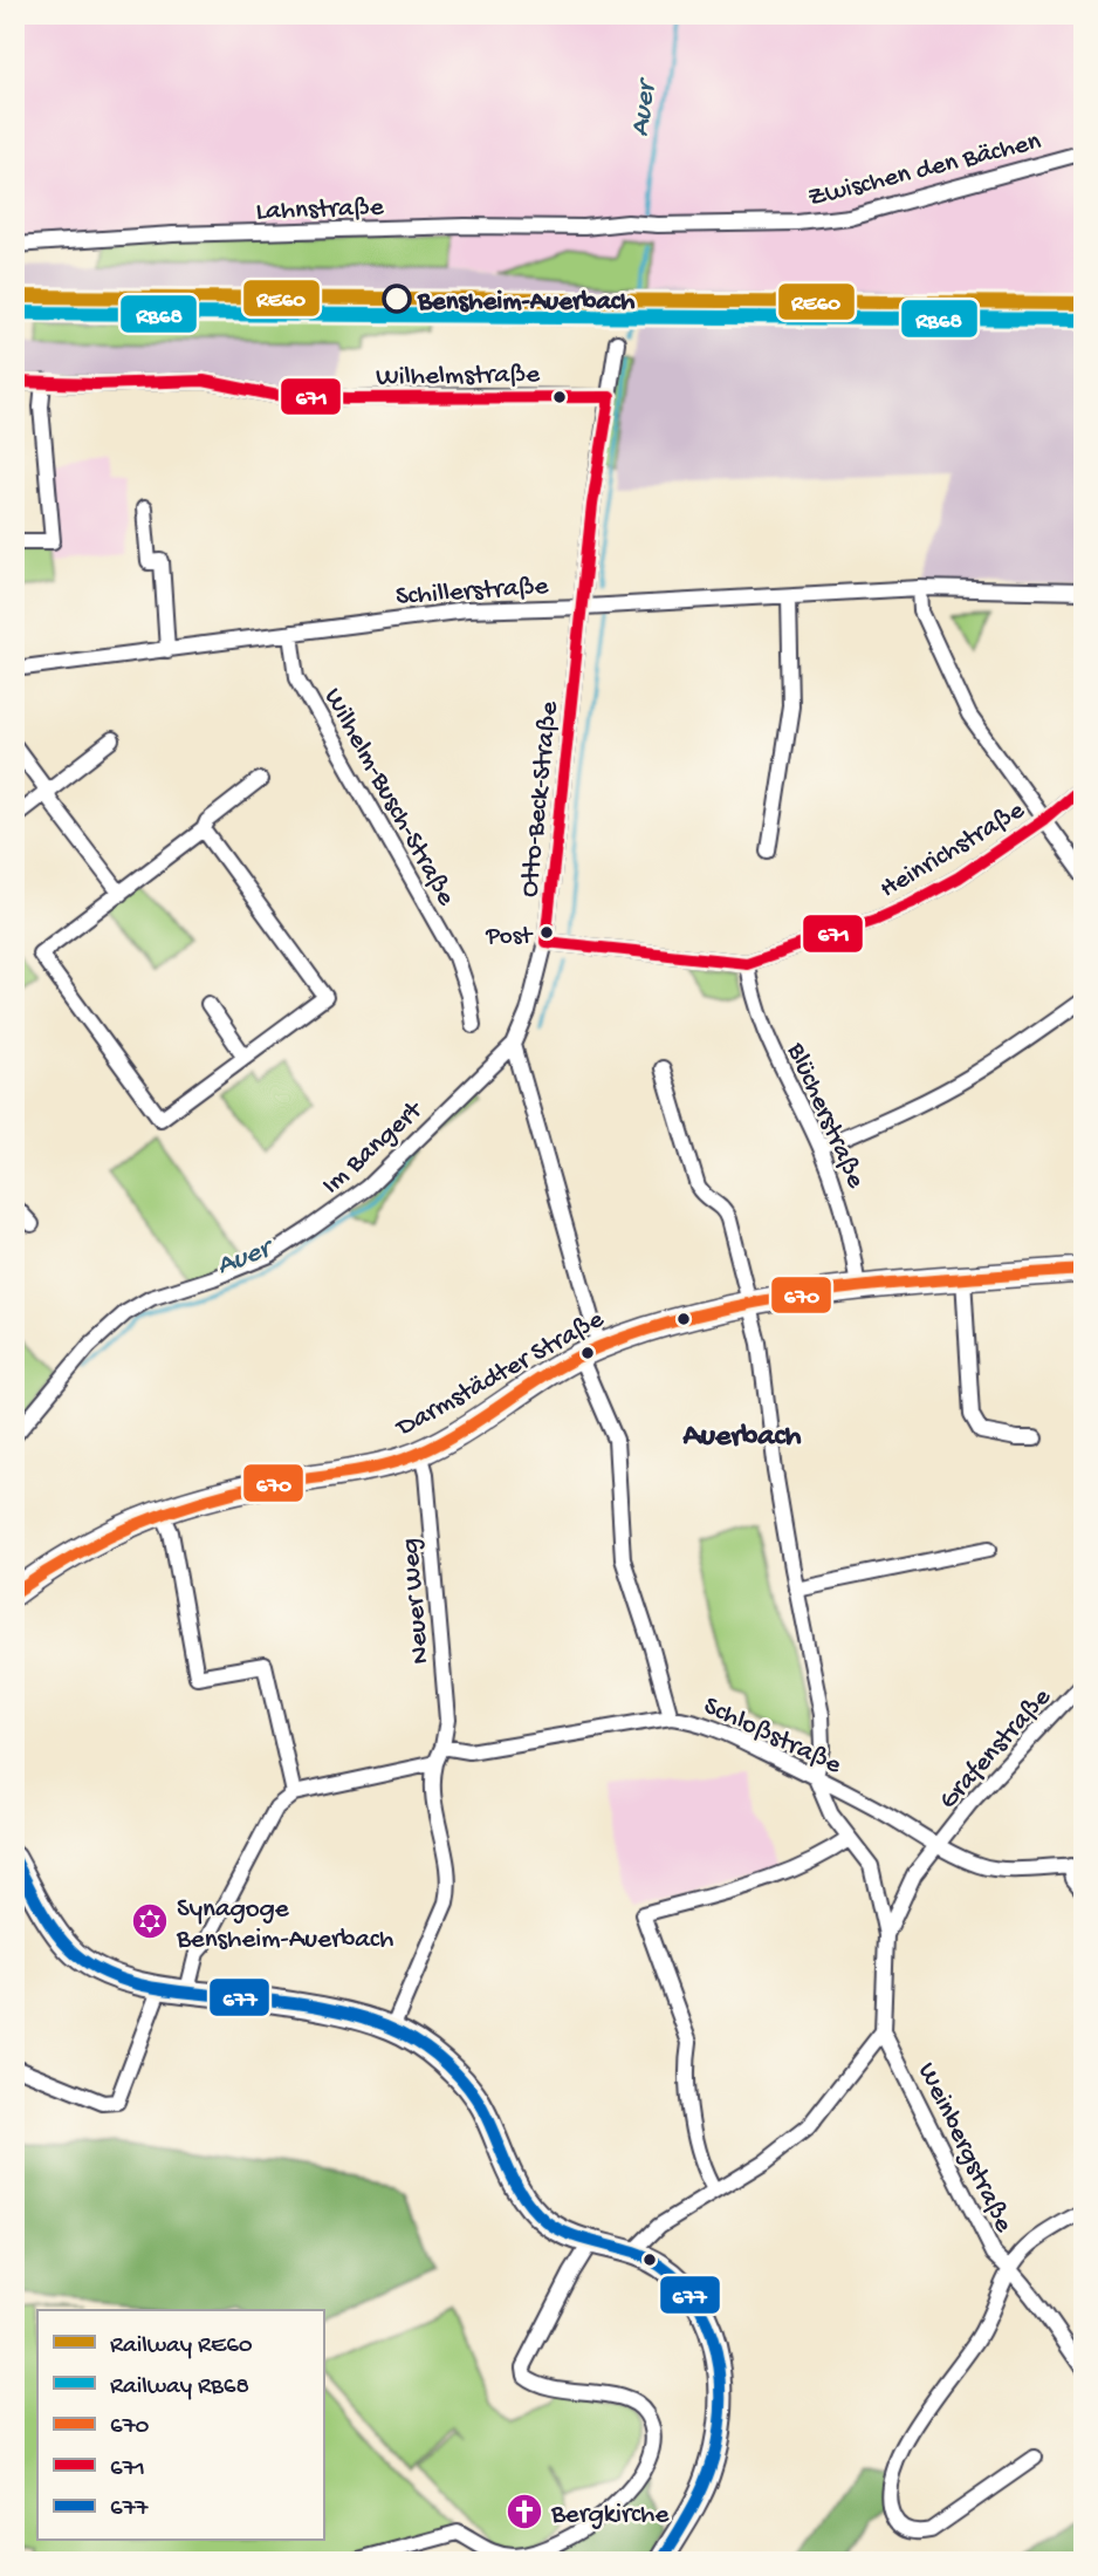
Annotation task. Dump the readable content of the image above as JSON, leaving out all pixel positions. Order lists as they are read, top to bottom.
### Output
{
  "streets": {
    "main road": ["Darmstädter Straße"],
    "street": [
      "Zwischen den Bächen",
      "Lahnstraße",
      "Wilhelmstraße",
      "Schillerstraße",
      "Wilhelm-Busch-Straße",
      "Otto-Beck-Straße",
      "Heinrichstraße",
      "Blücherstraße",
      "Im Bangert",
      "Neuer Weg",
      "Schloßstraße",
      "Grafenstraße",
      "Weinbergstraße"
    ]
  },
  "crossings": [
    ["Zwischen den Bächen", "Lahnstraße"],
    ["Wilhelmstraße", "Otto-Beck-Straße"],
    ["Schillerstraße", "Wilhelm-Busch-Straße"],
    ["Schillerstraße", "Otto-Beck-Straße"],
    ["Otto-Beck-Straße", "Heinrichstraße"],
    ["Otto-Beck-Straße", "Im Bangert"],
    ["Heinrichstraße", "Blücherstraße"],
    ["Blücherstraße", "Darmstädter Straße"],
    ["Darmstädter Straße", "Neuer Weg"],
    ["Neuer Weg", "Schloßstraße"],
    ["Schloßstraße", "Grafenstraße"]
  ],
  "districts": ["Auerbach"],
  "water": ["Auer"],
  "places": {
    "other": ["Bensheim-Auerbach", "Post"],
    "synagogue": ["Synagoge Bensheim-Auerbach"],
    "church": ["Bergkirche"]
  },
  "lines": [
    "rail line RE60",
    "rail line RB68",
    "transit line 671",
    "transit line 670",
    "transit line 677"
  ],
  "legend": [
    "Railway RE60",
    "Railway RB68",
    "670",
    "671",
    "677"
  ]
}
